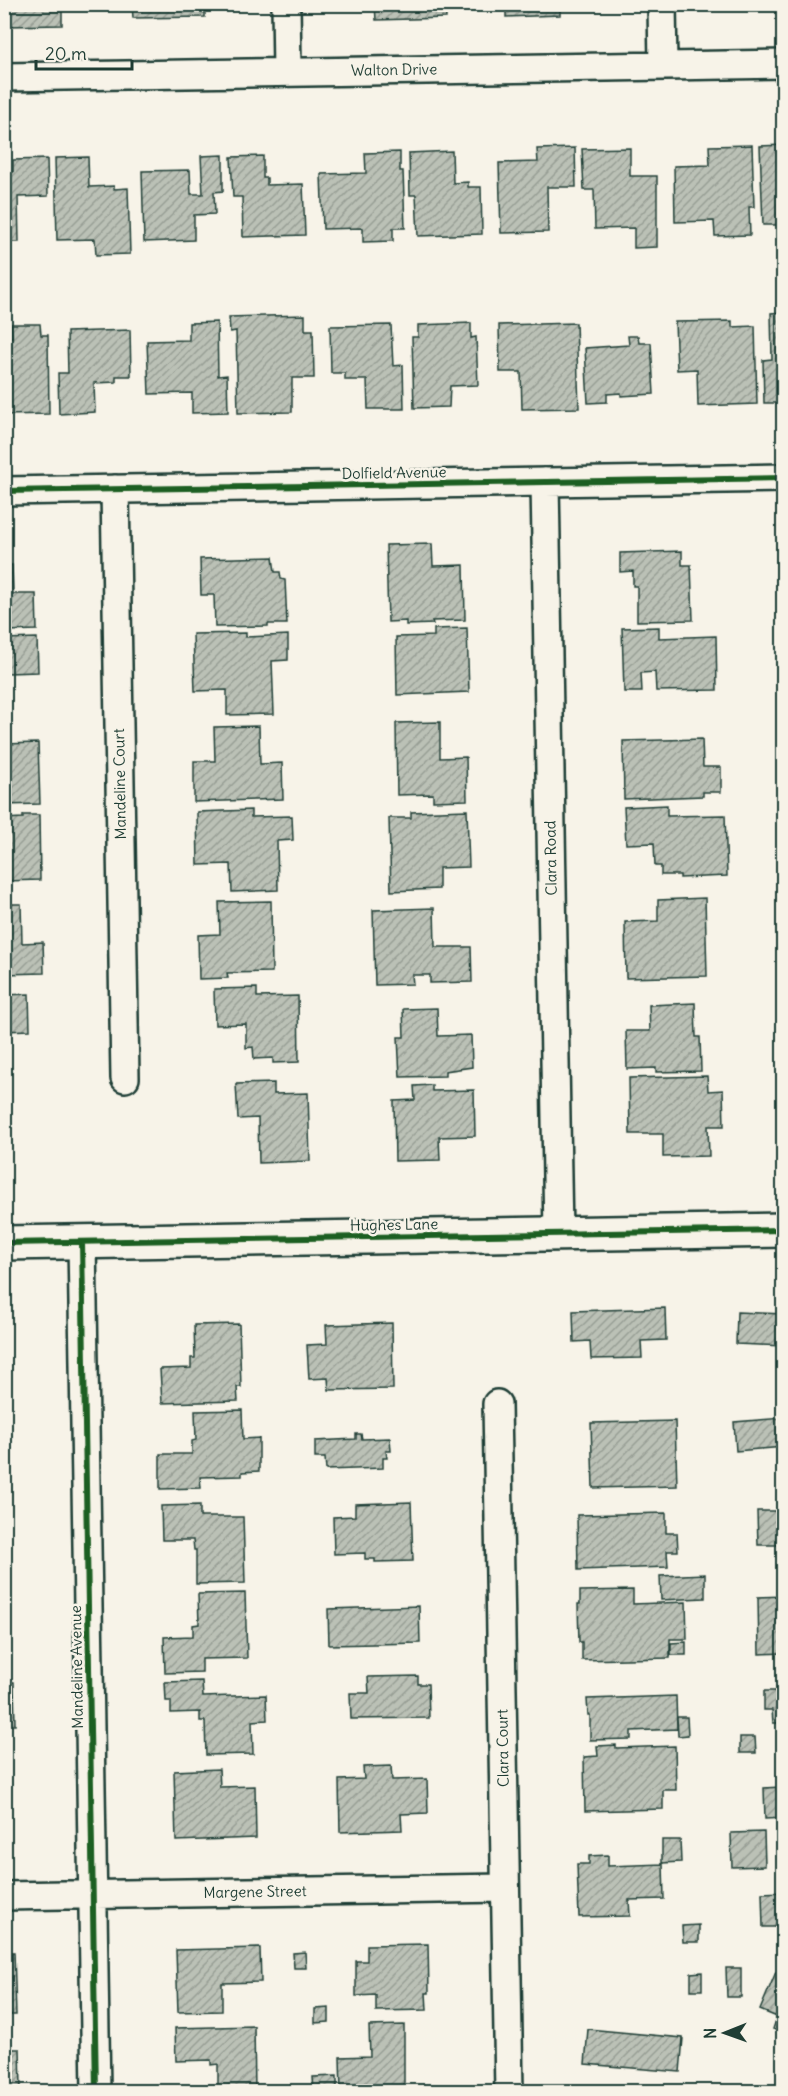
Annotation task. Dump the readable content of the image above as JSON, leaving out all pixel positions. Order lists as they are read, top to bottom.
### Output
{
  "streets": {
    "street": [
      "Walton Drive",
      "Dolfield Avenue",
      "Mandeline Court",
      "Clara Road",
      "Hughes Lane",
      "Mandeline Avenue",
      "Clara Court",
      "Margene Street"
    ]
  },
  "crossings": [
    ["Dolfield Avenue", "Mandeline Court"],
    ["Dolfield Avenue", "Clara Road"],
    ["Clara Road", "Hughes Lane"],
    ["Hughes Lane", "Mandeline Avenue"],
    ["Mandeline Avenue", "Margene Street"],
    ["Clara Court", "Margene Street"]
  ],
  "scale_bar": "20 m",
  "north": "left"
}
